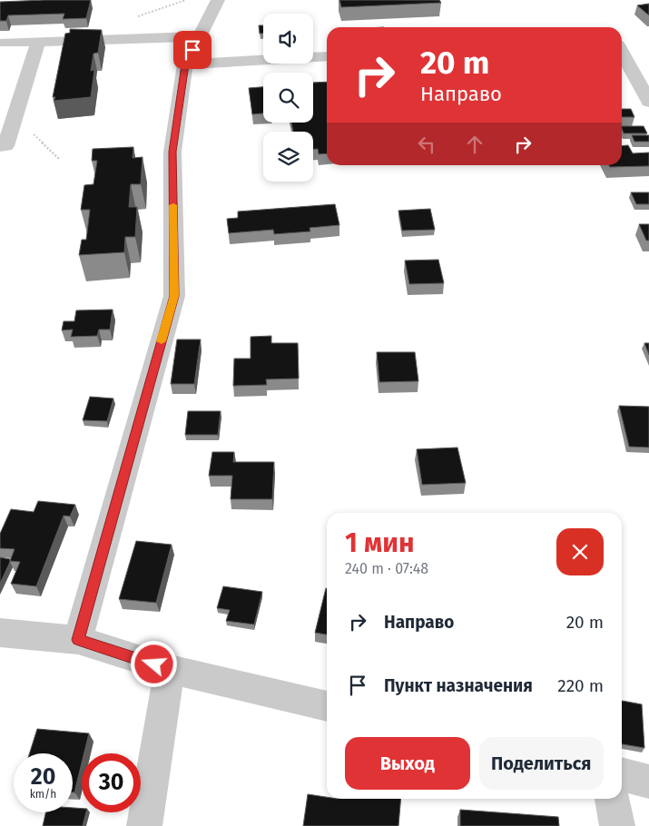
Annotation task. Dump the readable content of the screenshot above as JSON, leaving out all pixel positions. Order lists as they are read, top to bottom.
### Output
{
  "page": {
    "turn": ["20 m", "Направо"],
    "heading": ["1 мин", "240 m · 07:48"],
    "list": [
      {
        "name": "Направо",
        "value": "20 m"
      },
      {
        "name": "Пункт назначения",
        "value": "220 m"
      }
    ],
    "buttons": ["Выход", "Поделиться"],
    "speed": "20 km/h",
    "limit": "30"
  }
}
